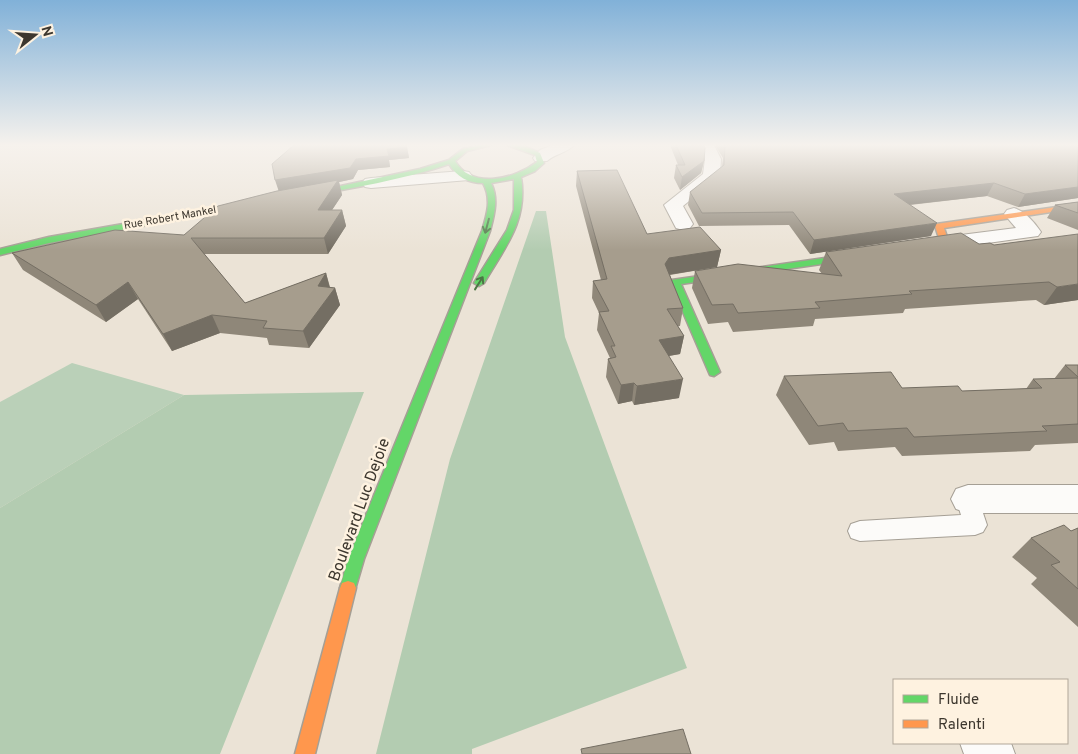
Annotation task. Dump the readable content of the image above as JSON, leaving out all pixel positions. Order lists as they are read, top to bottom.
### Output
{
  "streets": {
    "main road": ["Rue Robert Mankel", "Boulevard Luc Dejoie"]
  },
  "legend": ["Fluide", "Ralenti"],
  "north": "right"
}
